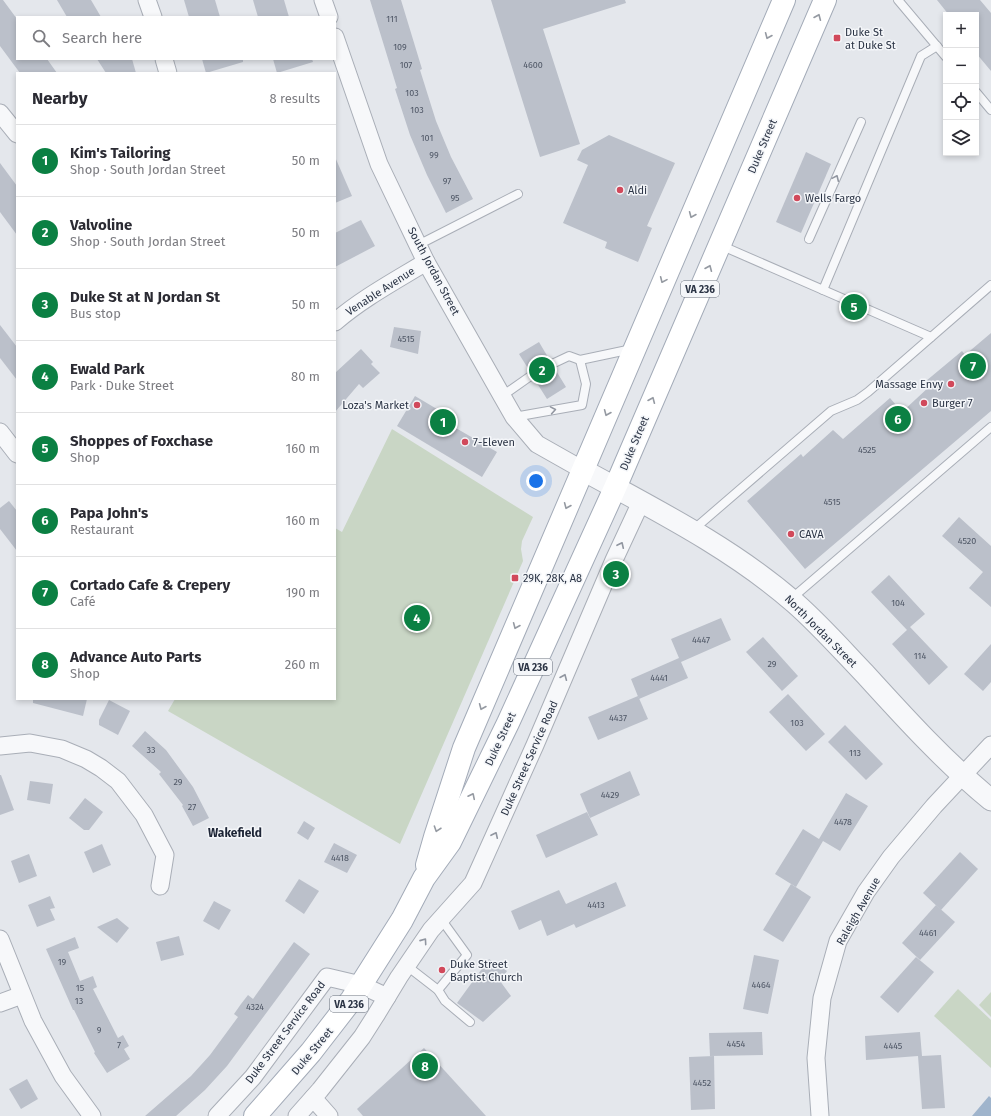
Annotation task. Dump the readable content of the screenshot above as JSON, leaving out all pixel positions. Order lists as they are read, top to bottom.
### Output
{
  "streets": {
    "main road": ["Duke Street", "VA 236"],
    "street": [
      "South Jordan Street",
      "Venable Avenue",
      "North Jordan Street",
      "Duke Street Service Road",
      "Raleigh Avenue"
    ]
  },
  "crossings": [
    ["Duke Street", "South Jordan Street"],
    ["Duke Street", "North Jordan Street"],
    ["Duke Street", "Duke Street Service Road"],
    ["South Jordan Street", "Venable Avenue"],
    ["South Jordan Street", "North Jordan Street"],
    ["North Jordan Street", "Duke Street Service Road"],
    ["North Jordan Street", "Raleigh Avenue"]
  ],
  "one_way": ["Duke Street Service Road"],
  "districts": ["Wakefield"],
  "places": {
    "transit": ["Duke St at Duke St", "29K, 28K, A8"],
    "other": [
      "Aldi",
      "Wells Fargo",
      "Massage Envy",
      "Burger 7",
      "Loza's Market",
      "7-Eleven",
      "CAVA",
      "Duke Street Baptist Church"
    ]
  },
  "house_numbers": [
    "111",
    "109",
    "107",
    "4600",
    "103",
    "103",
    "101",
    "99",
    "97",
    "95",
    "4515",
    "4525",
    "4515",
    "4520",
    "104",
    "4447",
    "114",
    "29",
    "4441",
    "4437",
    "103",
    "33",
    "113",
    "29",
    "4429",
    "27",
    "4478",
    "4418",
    "4413",
    "4461",
    "19",
    "4464",
    "15",
    "13",
    "4324",
    "9",
    "4454",
    "7",
    "4445",
    "4452"
  ],
  "page": {
    "map_buttons": ["+", "−"],
    "search": "Search here",
    "heading": ["Nearby", "8 results"],
    "list": [
      {
        "mark": "1",
        "name": "Kim's Tailoring",
        "note": "Shop · South Jordan Street",
        "value": "50 m"
      },
      {
        "mark": "2",
        "name": "Valvoline",
        "note": "Shop · South Jordan Street",
        "value": "50 m"
      },
      {
        "mark": "3",
        "name": "Duke St at N Jordan St",
        "note": "Bus stop",
        "value": "50 m"
      },
      {
        "mark": "4",
        "name": "Ewald Park",
        "note": "Park · Duke Street",
        "value": "80 m"
      },
      {
        "mark": "5",
        "name": "Shoppes of Foxchase",
        "note": "Shop",
        "value": "160 m"
      },
      {
        "mark": "6",
        "name": "Papa John's",
        "note": "Restaurant",
        "value": "160 m"
      },
      {
        "mark": "7",
        "name": "Cortado Cafe & Crepery",
        "note": "Café",
        "value": "190 m"
      },
      {
        "mark": "8",
        "name": "Advance Auto Parts",
        "note": "Shop",
        "value": "260 m"
      }
    ],
    "pins": [
      "5",
      "7",
      "2",
      "6",
      "1",
      "3",
      "4",
      "8"
    ]
  }
}
